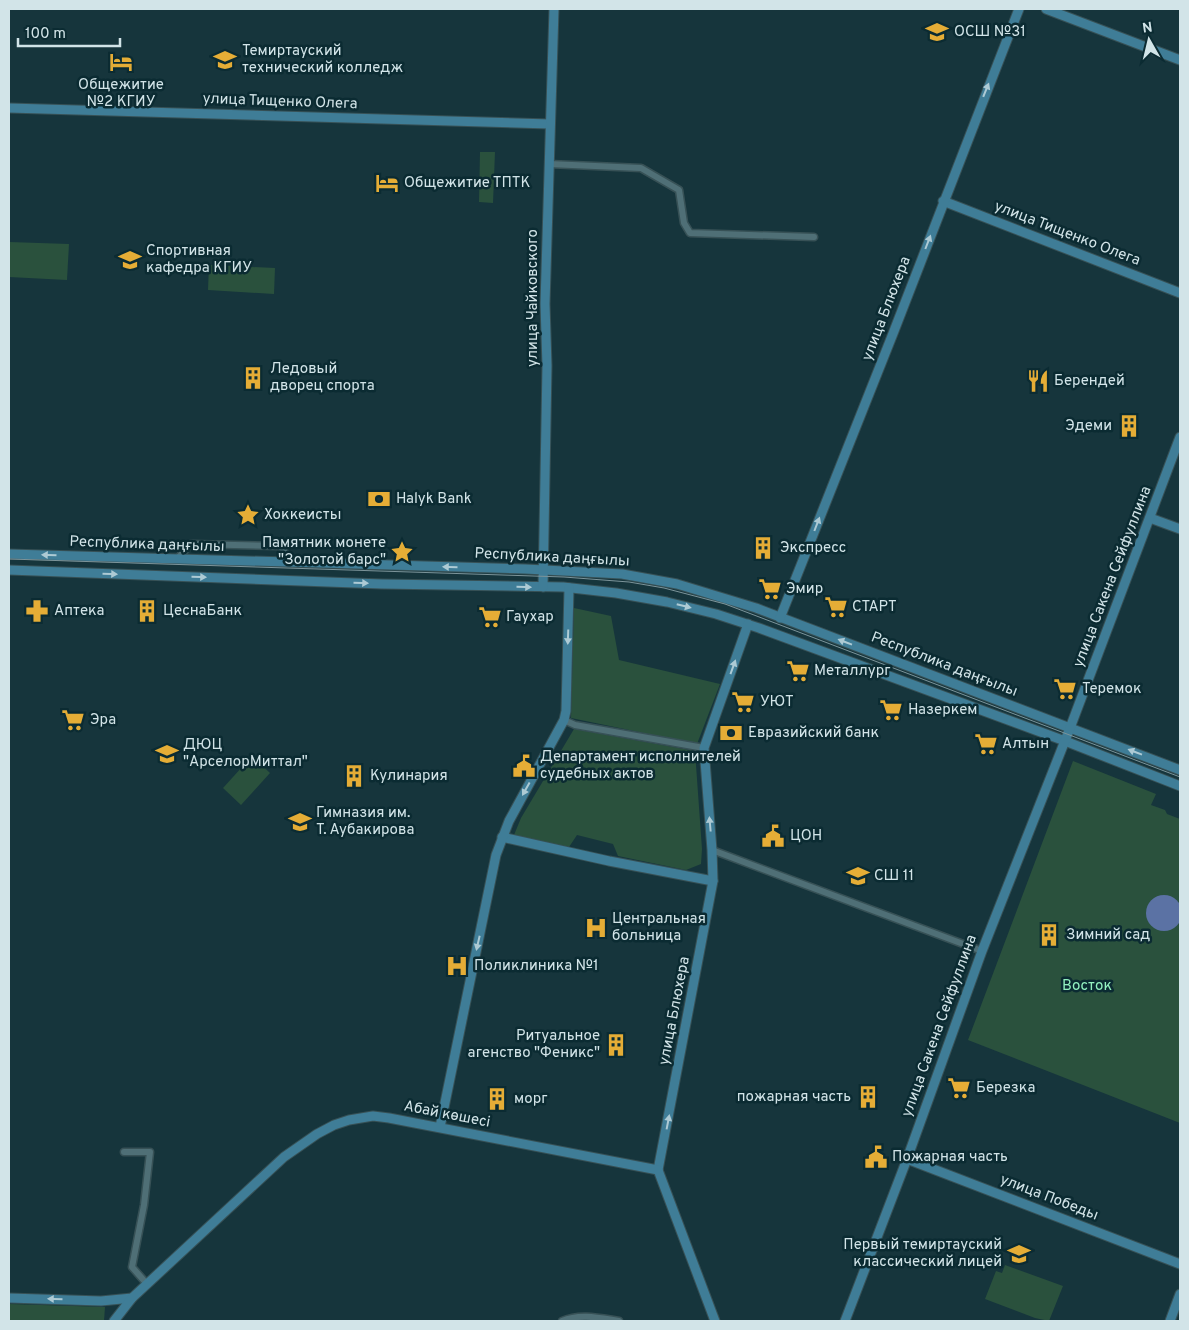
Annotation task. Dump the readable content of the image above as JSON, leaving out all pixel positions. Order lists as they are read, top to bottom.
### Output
{
  "streets": {
    "street": [
      "улица Тищенко Олега",
      "улица Чайковского",
      "улица Блюхера",
      "Республика даңғылы",
      "улица Сакена Сейфуллина",
      "Абай көшесі",
      "улица Победы"
    ]
  },
  "crossings": [
    ["улица Тищенко Олега", "улица Чайковского"],
    ["улица Тищенко Олега", "улица Блюхера"],
    ["улица Чайковского", "Республика даңғылы"],
    ["улица Блюхера", "Республика даңғылы"],
    ["улица Блюхера", "Абай көшесі"],
    ["Республика даңғылы", "улица Сакена Сейфуллина"],
    ["улица Сакена Сейфуллина", "улица Победы"]
  ],
  "one_way": ["улица Блюхера"],
  "parks": ["Восток"],
  "places": {
    "school or university": [
      "ОСШ №31",
      "Темиртауский технический колледж",
      "Спортивная кафедра КГИУ",
      "ДЮЦ \"АрселорМиттал\"",
      "Гимназия им. Т. Аубакирова",
      "СШ 11",
      "Первый темиртауский классический лицей"
    ],
    "hotel": ["Общежитие №2 КГИУ", "Общежитие ТПТК"],
    "building": [
      "Ледовый дворец спорта",
      "Эдеми",
      "Экспресс",
      "ЦеснаБанк",
      "Кулинария",
      "Зимний сад",
      "Ритуальное агенство \"Феникс\"",
      "пожарная часть",
      "морг"
    ],
    "restaurant": ["Берендей"],
    "bank": ["Halyk Bank", "Евразийский банк"],
    "place": ["Хоккеисты", "Памятник монете \"Золотой барс\""],
    "supermarket": [
      "Эмир",
      "СТАРТ",
      "Гаухар",
      "Металлург",
      "Теремок",
      "УЮТ",
      "Назеркем",
      "Эра",
      "Алтын",
      "Березка"
    ],
    "pharmacy": ["Аптека"],
    "public building": ["Департамент исполнителей судебных актов", "ЦОН", "Пожарная часть"],
    "hospital": ["Центральная больница", "Поликлиника №1"]
  },
  "scale_bar": "100 m",
  "north": "top"
}
